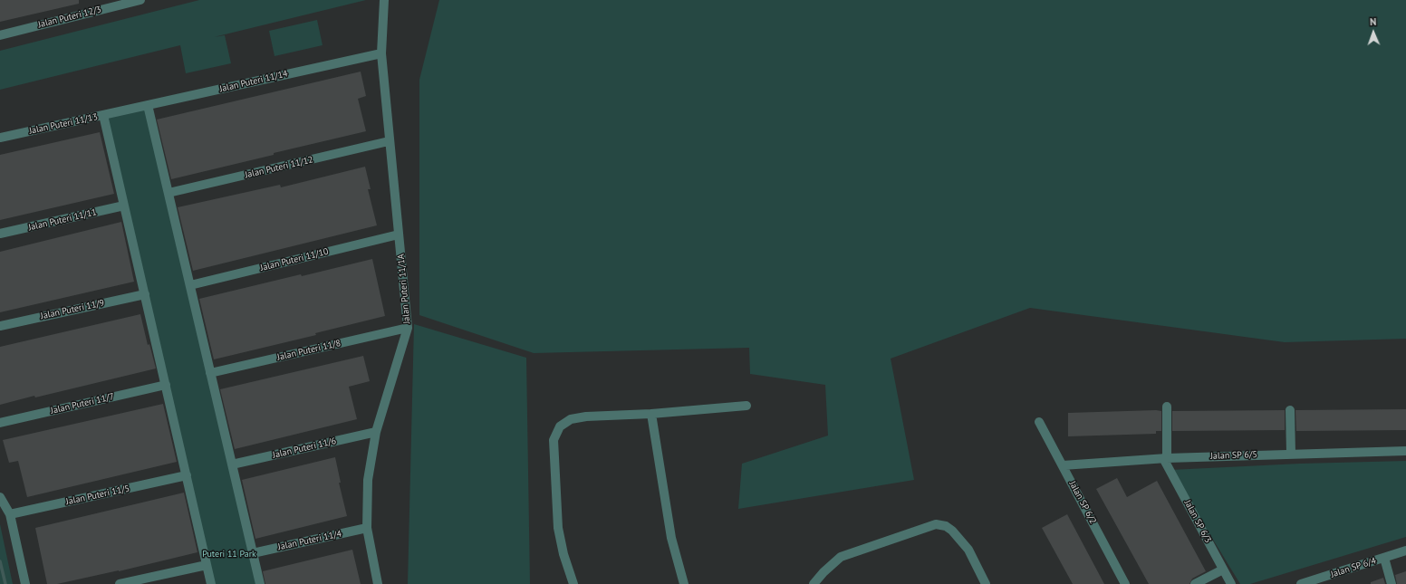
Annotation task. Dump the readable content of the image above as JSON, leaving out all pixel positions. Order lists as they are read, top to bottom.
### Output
{
  "streets": {
    "street": [
      "Jalan Puteri 12/3",
      "Jalan Puteri 11/14",
      "Jalan Puteri 11/13",
      "Jalan Puteri 11/12",
      "Jalan Puteri 11/11",
      "Jalan Puteri 11/10",
      "Jalan Puteri 11/1A",
      "Jalan Puteri 11/9",
      "Jalan Puteri 11/8",
      "Jalan Puteri 11/7",
      "Jalan Puteri 11/6",
      "Jalan SP 6/5",
      "Jalan Puteri 11/5",
      "Jalan SP 6/2",
      "Jalan SP 6/3",
      "Jalan Puteri 11/4",
      "Jalan SP 6/4"
    ]
  },
  "crossings": [
    ["Jalan Puteri 11/14", "Jalan Puteri 11/13"],
    ["Jalan Puteri 11/14", "Jalan Puteri 11/1A"],
    ["Jalan Puteri 11/12", "Jalan Puteri 11/1A"],
    ["Jalan Puteri 11/10", "Jalan Puteri 11/1A"],
    ["Jalan Puteri 11/1A", "Jalan Puteri 11/8"],
    ["Jalan Puteri 11/1A", "Jalan Puteri 11/6"],
    ["Jalan Puteri 11/1A", "Jalan Puteri 11/4"],
    ["Jalan SP 6/5", "Jalan SP 6/2"],
    ["Jalan SP 6/5", "Jalan SP 6/3"]
  ],
  "parks": ["Puteri 11 Park"],
  "north": "top"
}
